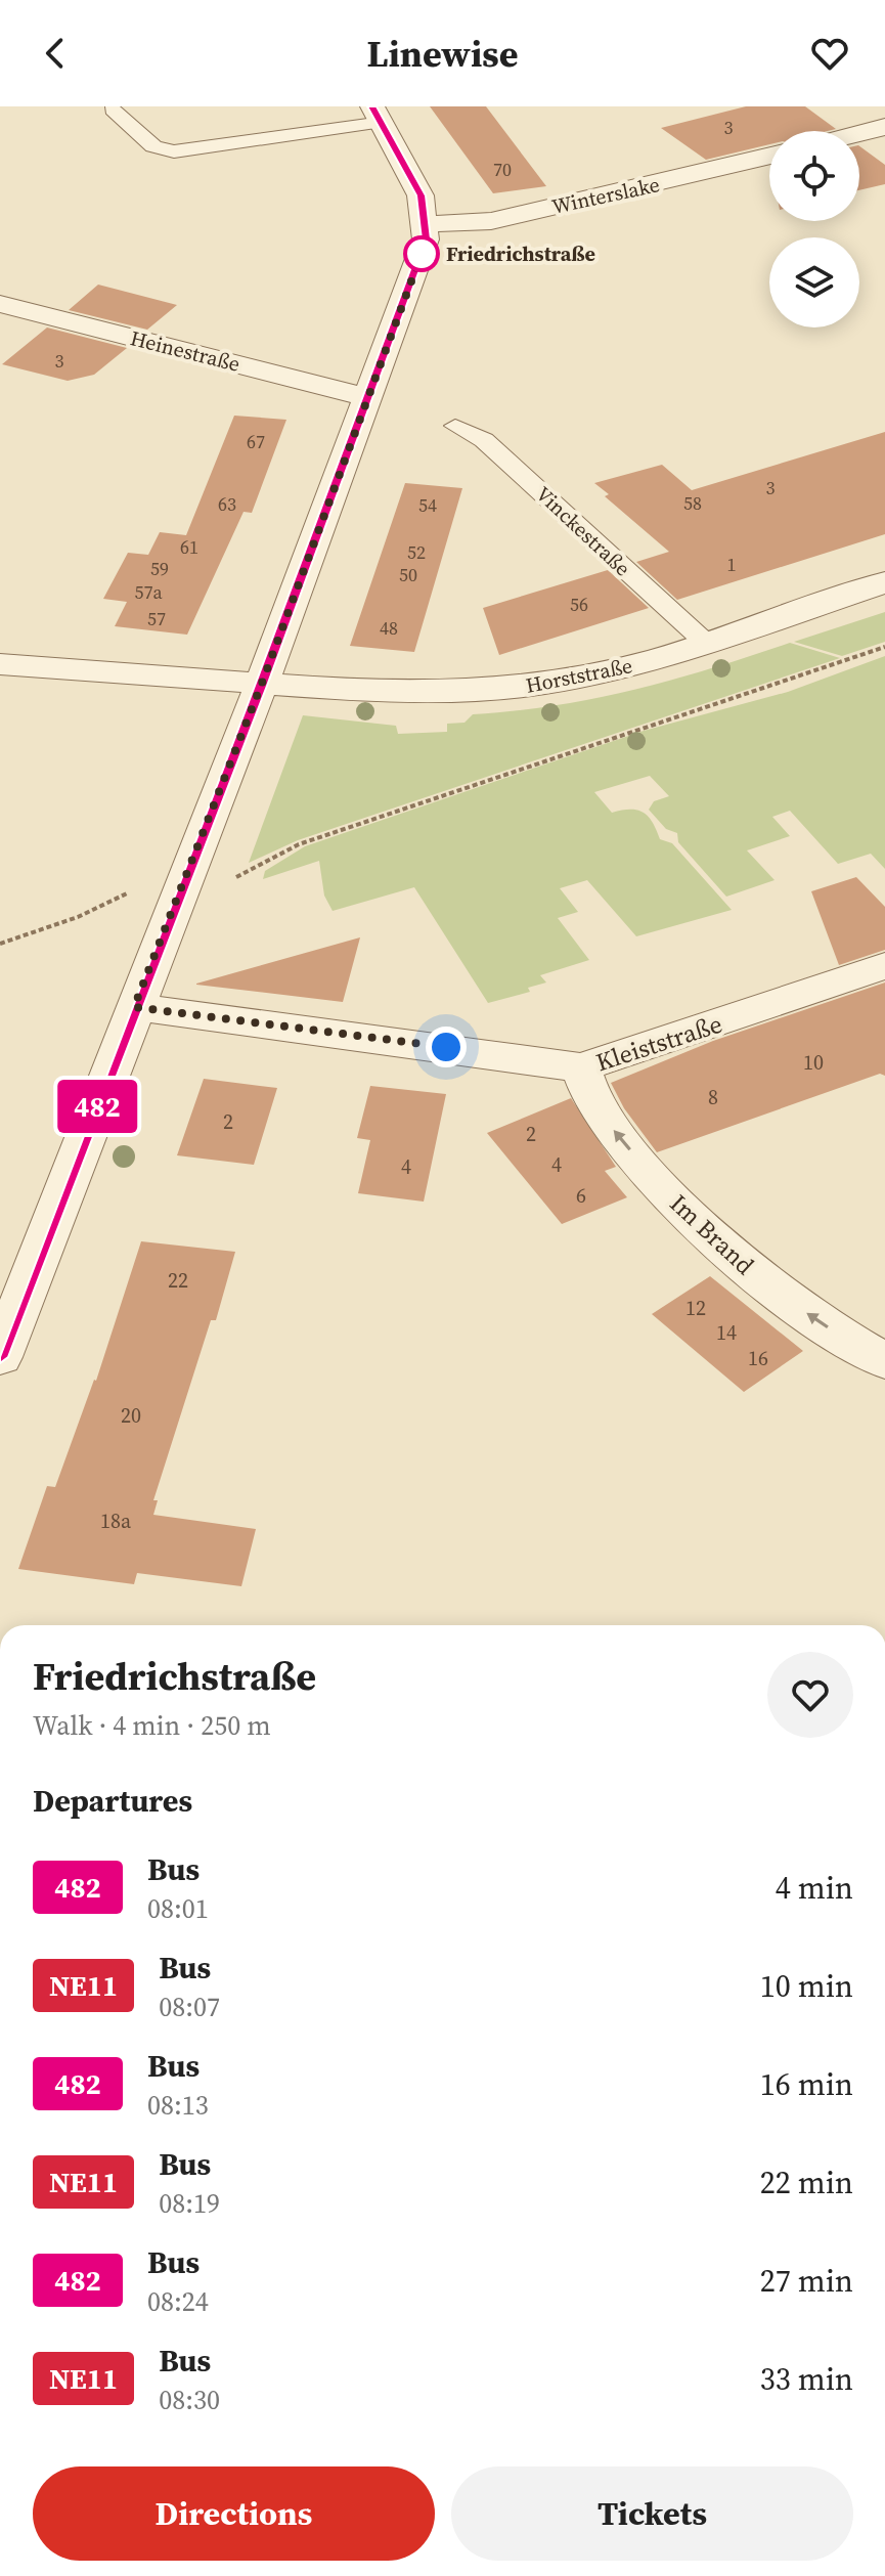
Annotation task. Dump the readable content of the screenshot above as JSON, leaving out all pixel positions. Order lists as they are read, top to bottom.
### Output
{
  "streets": {
    "street": [
      "Winterslake",
      "Heinestraße",
      "Horststraße",
      "Kleiststraße",
      "Im Brand"
    ],
    "lane": ["Vinckestraße"]
  },
  "crossings": [
    ["Vinckestraße", "Horststraße"],
    ["Kleiststraße", "Im Brand"]
  ],
  "one_way": ["Im Brand"],
  "places": ["Friedrichstraße"],
  "lines": ["bus line 482"],
  "house_numbers": [
    "3",
    "70",
    "3",
    "67",
    "3",
    "58",
    "63",
    "54",
    "61",
    "52",
    "1",
    "59",
    "50",
    "57a",
    "56",
    "57",
    "48",
    "10",
    "8",
    "2",
    "2",
    "4",
    "4",
    "6",
    "22",
    "12",
    "14",
    "16",
    "20",
    "18a"
  ],
  "page": {
    "header": "Linewise",
    "on_map": "482",
    "heading": [
      ["Friedrichstraße", "Walk · 4 min · 250 m"],
      "Departures"
    ],
    "list": [
      {
        "mark": "482",
        "name": "Bus",
        "note": "08:01",
        "value": "4 min"
      },
      {
        "mark": "NE11",
        "name": "Bus",
        "note": "08:07",
        "value": "10 min"
      },
      {
        "mark": "482",
        "name": "Bus",
        "note": "08:13",
        "value": "16 min"
      },
      {
        "mark": "NE11",
        "name": "Bus",
        "note": "08:19",
        "value": "22 min"
      },
      {
        "mark": "482",
        "name": "Bus",
        "note": "08:24",
        "value": "27 min"
      },
      {
        "mark": "NE11",
        "name": "Bus",
        "note": "08:30",
        "value": "33 min"
      }
    ],
    "buttons": ["Directions", "Tickets"]
  }
}
